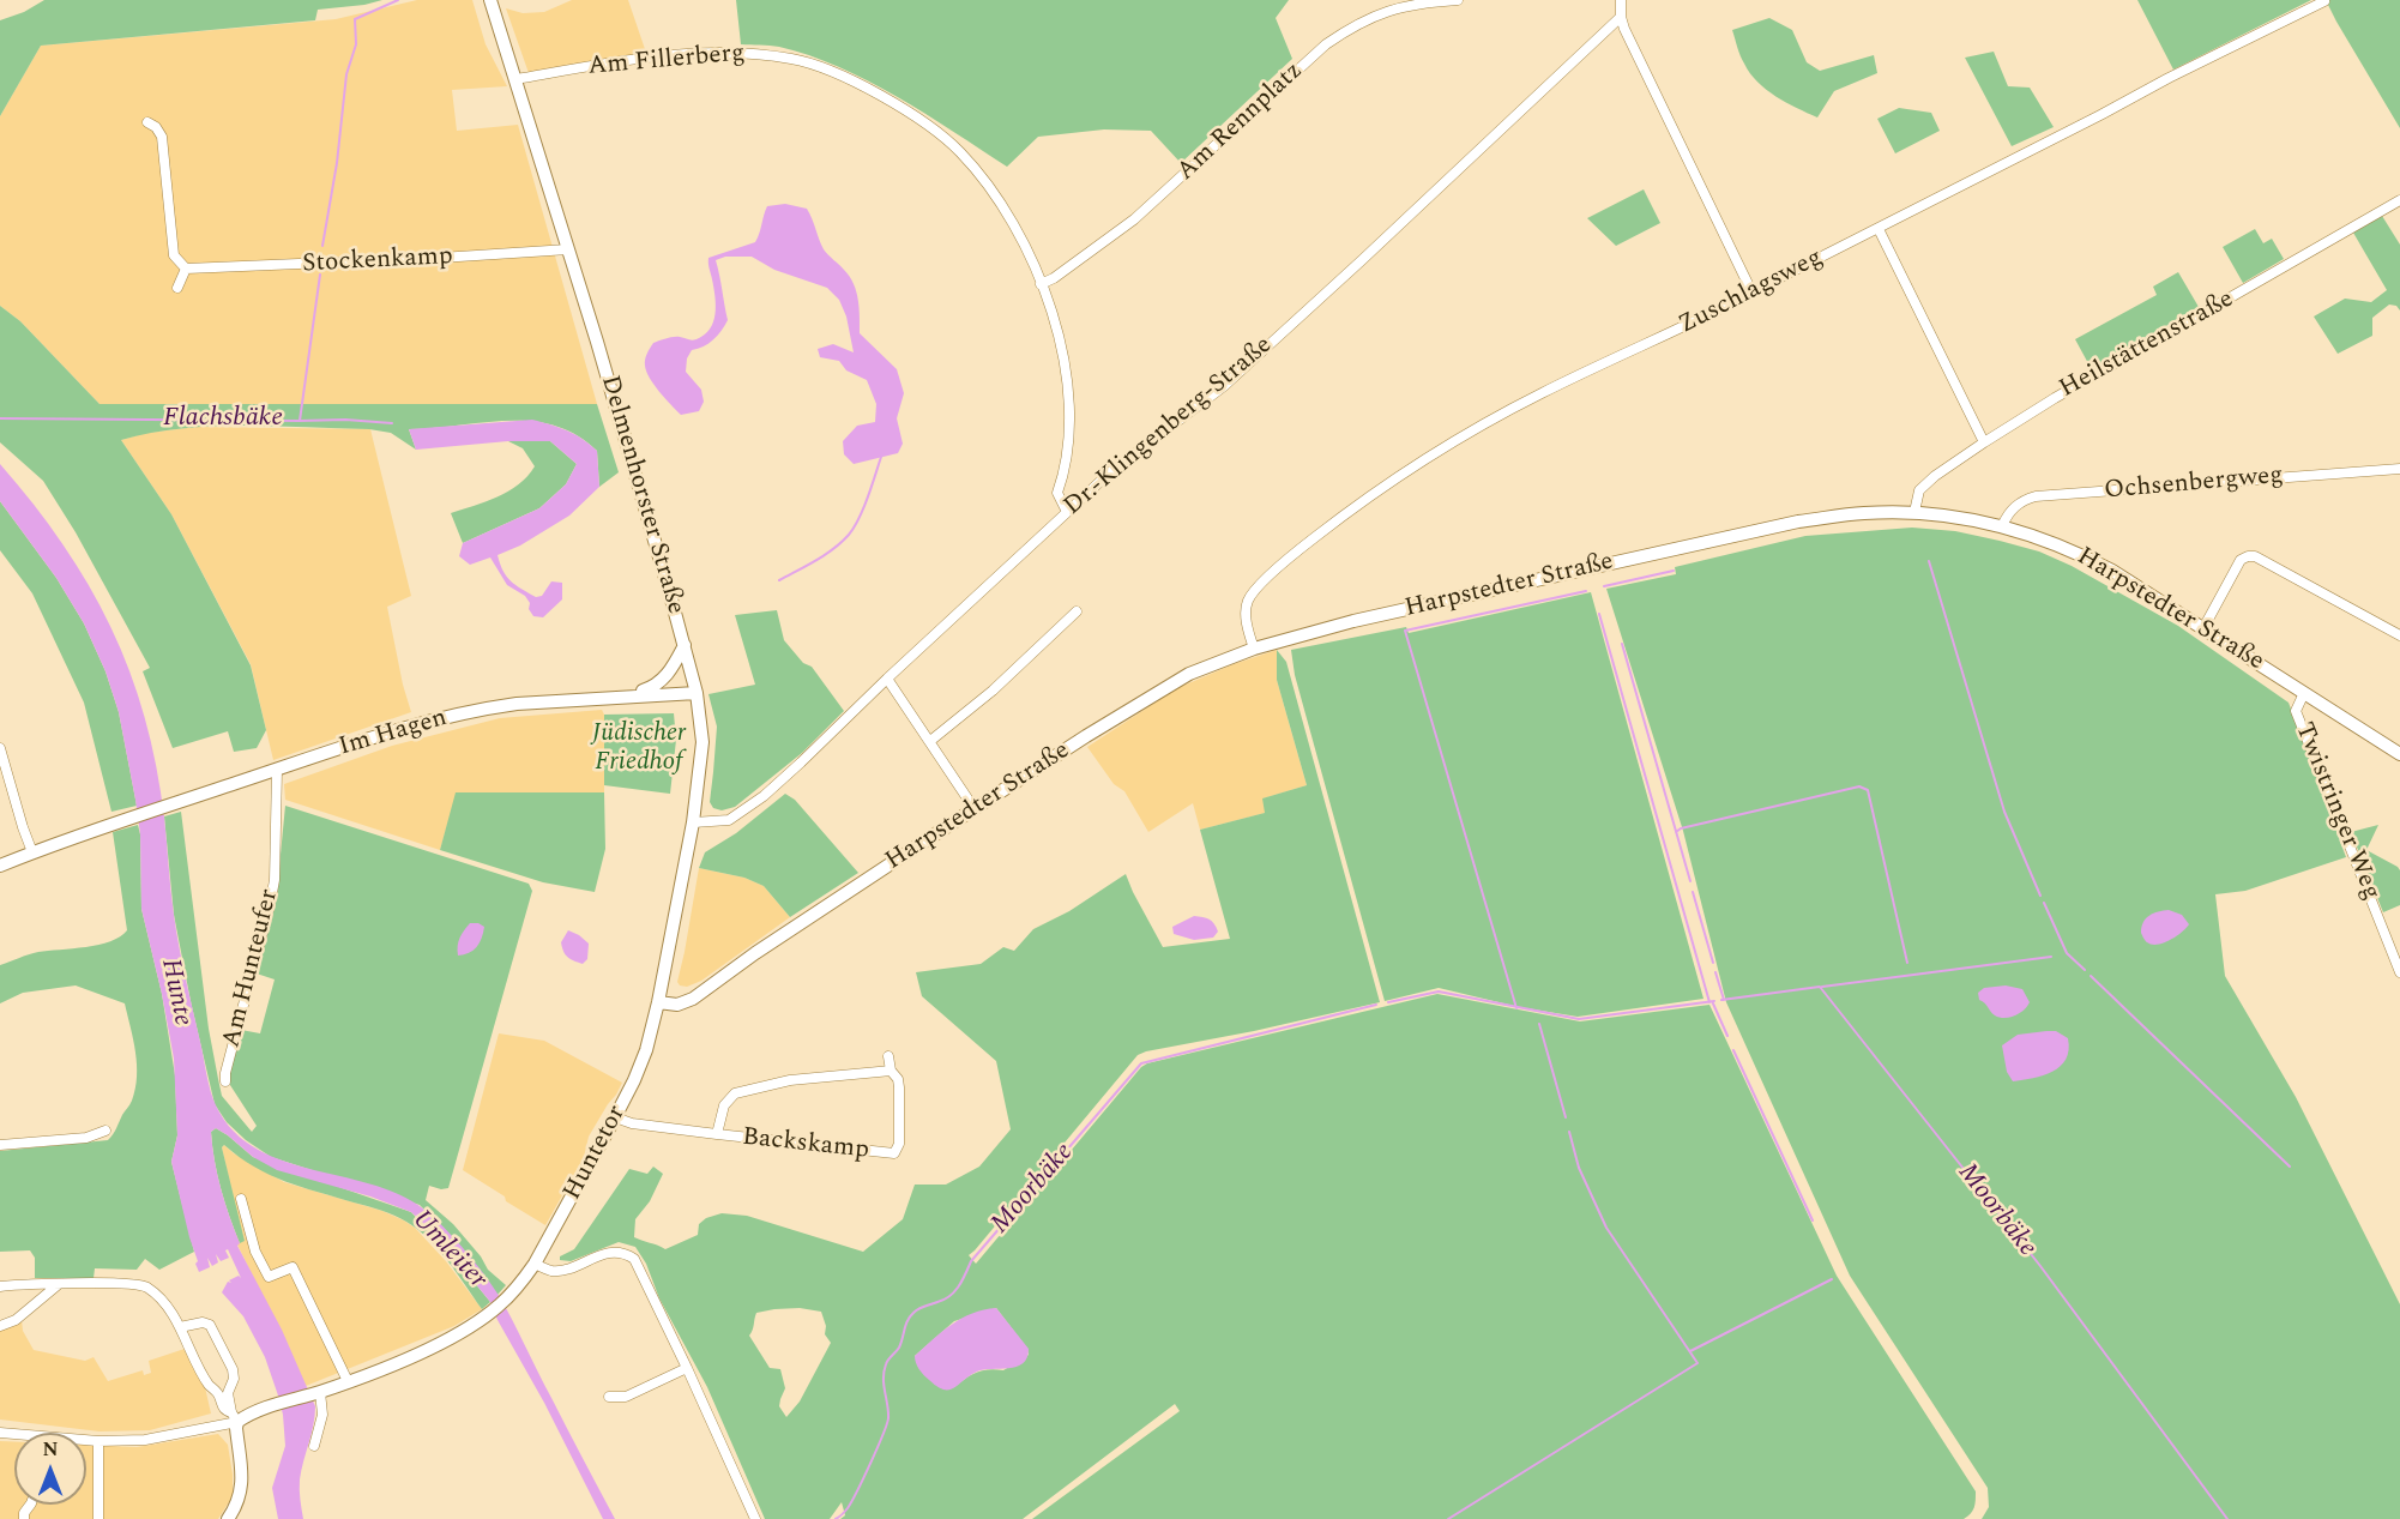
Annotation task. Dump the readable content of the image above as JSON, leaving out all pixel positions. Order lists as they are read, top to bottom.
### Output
{
  "streets": {
    "main road": [
      "Delmenhorster Straße",
      "Harpstedter Straße",
      "Im Hagen",
      "Huntetor"
    ],
    "street": [
      "Am Fillerberg",
      "Am Rennplatz",
      "Stockenkamp",
      "Zuschlagsweg",
      "Heilstättenstraße",
      "Dr.-Klingenberg-Straße",
      "Ochsenbergweg",
      "Twistringer Weg",
      "Am Hunteufer",
      "Backskamp"
    ]
  },
  "crossings": [
    ["Am Fillerberg", "Am Rennplatz"],
    ["Am Fillerberg", "Dr.-Klingenberg-Straße"],
    ["Am Fillerberg", "Delmenhorster Straße"],
    ["Stockenkamp", "Delmenhorster Straße"],
    ["Zuschlagsweg", "Harpstedter Straße"],
    ["Heilstättenstraße", "Harpstedter Straße"],
    ["Dr.-Klingenberg-Straße", "Delmenhorster Straße"],
    ["Ochsenbergweg", "Harpstedter Straße"],
    ["Delmenhorster Straße", "Harpstedter Straße"],
    ["Delmenhorster Straße", "Im Hagen"],
    ["Delmenhorster Straße", "Huntetor"],
    ["Harpstedter Straße", "Twistringer Weg"],
    ["Harpstedter Straße", "Huntetor"],
    ["Im Hagen", "Am Hunteufer"],
    ["Backskamp", "Huntetor"]
  ],
  "water": [
    "Flachsbäke",
    "Hunte",
    "Moorbäke",
    "Umleiter"
  ],
  "parks": ["Jüdischer Friedhof"],
  "north": "top"
}
